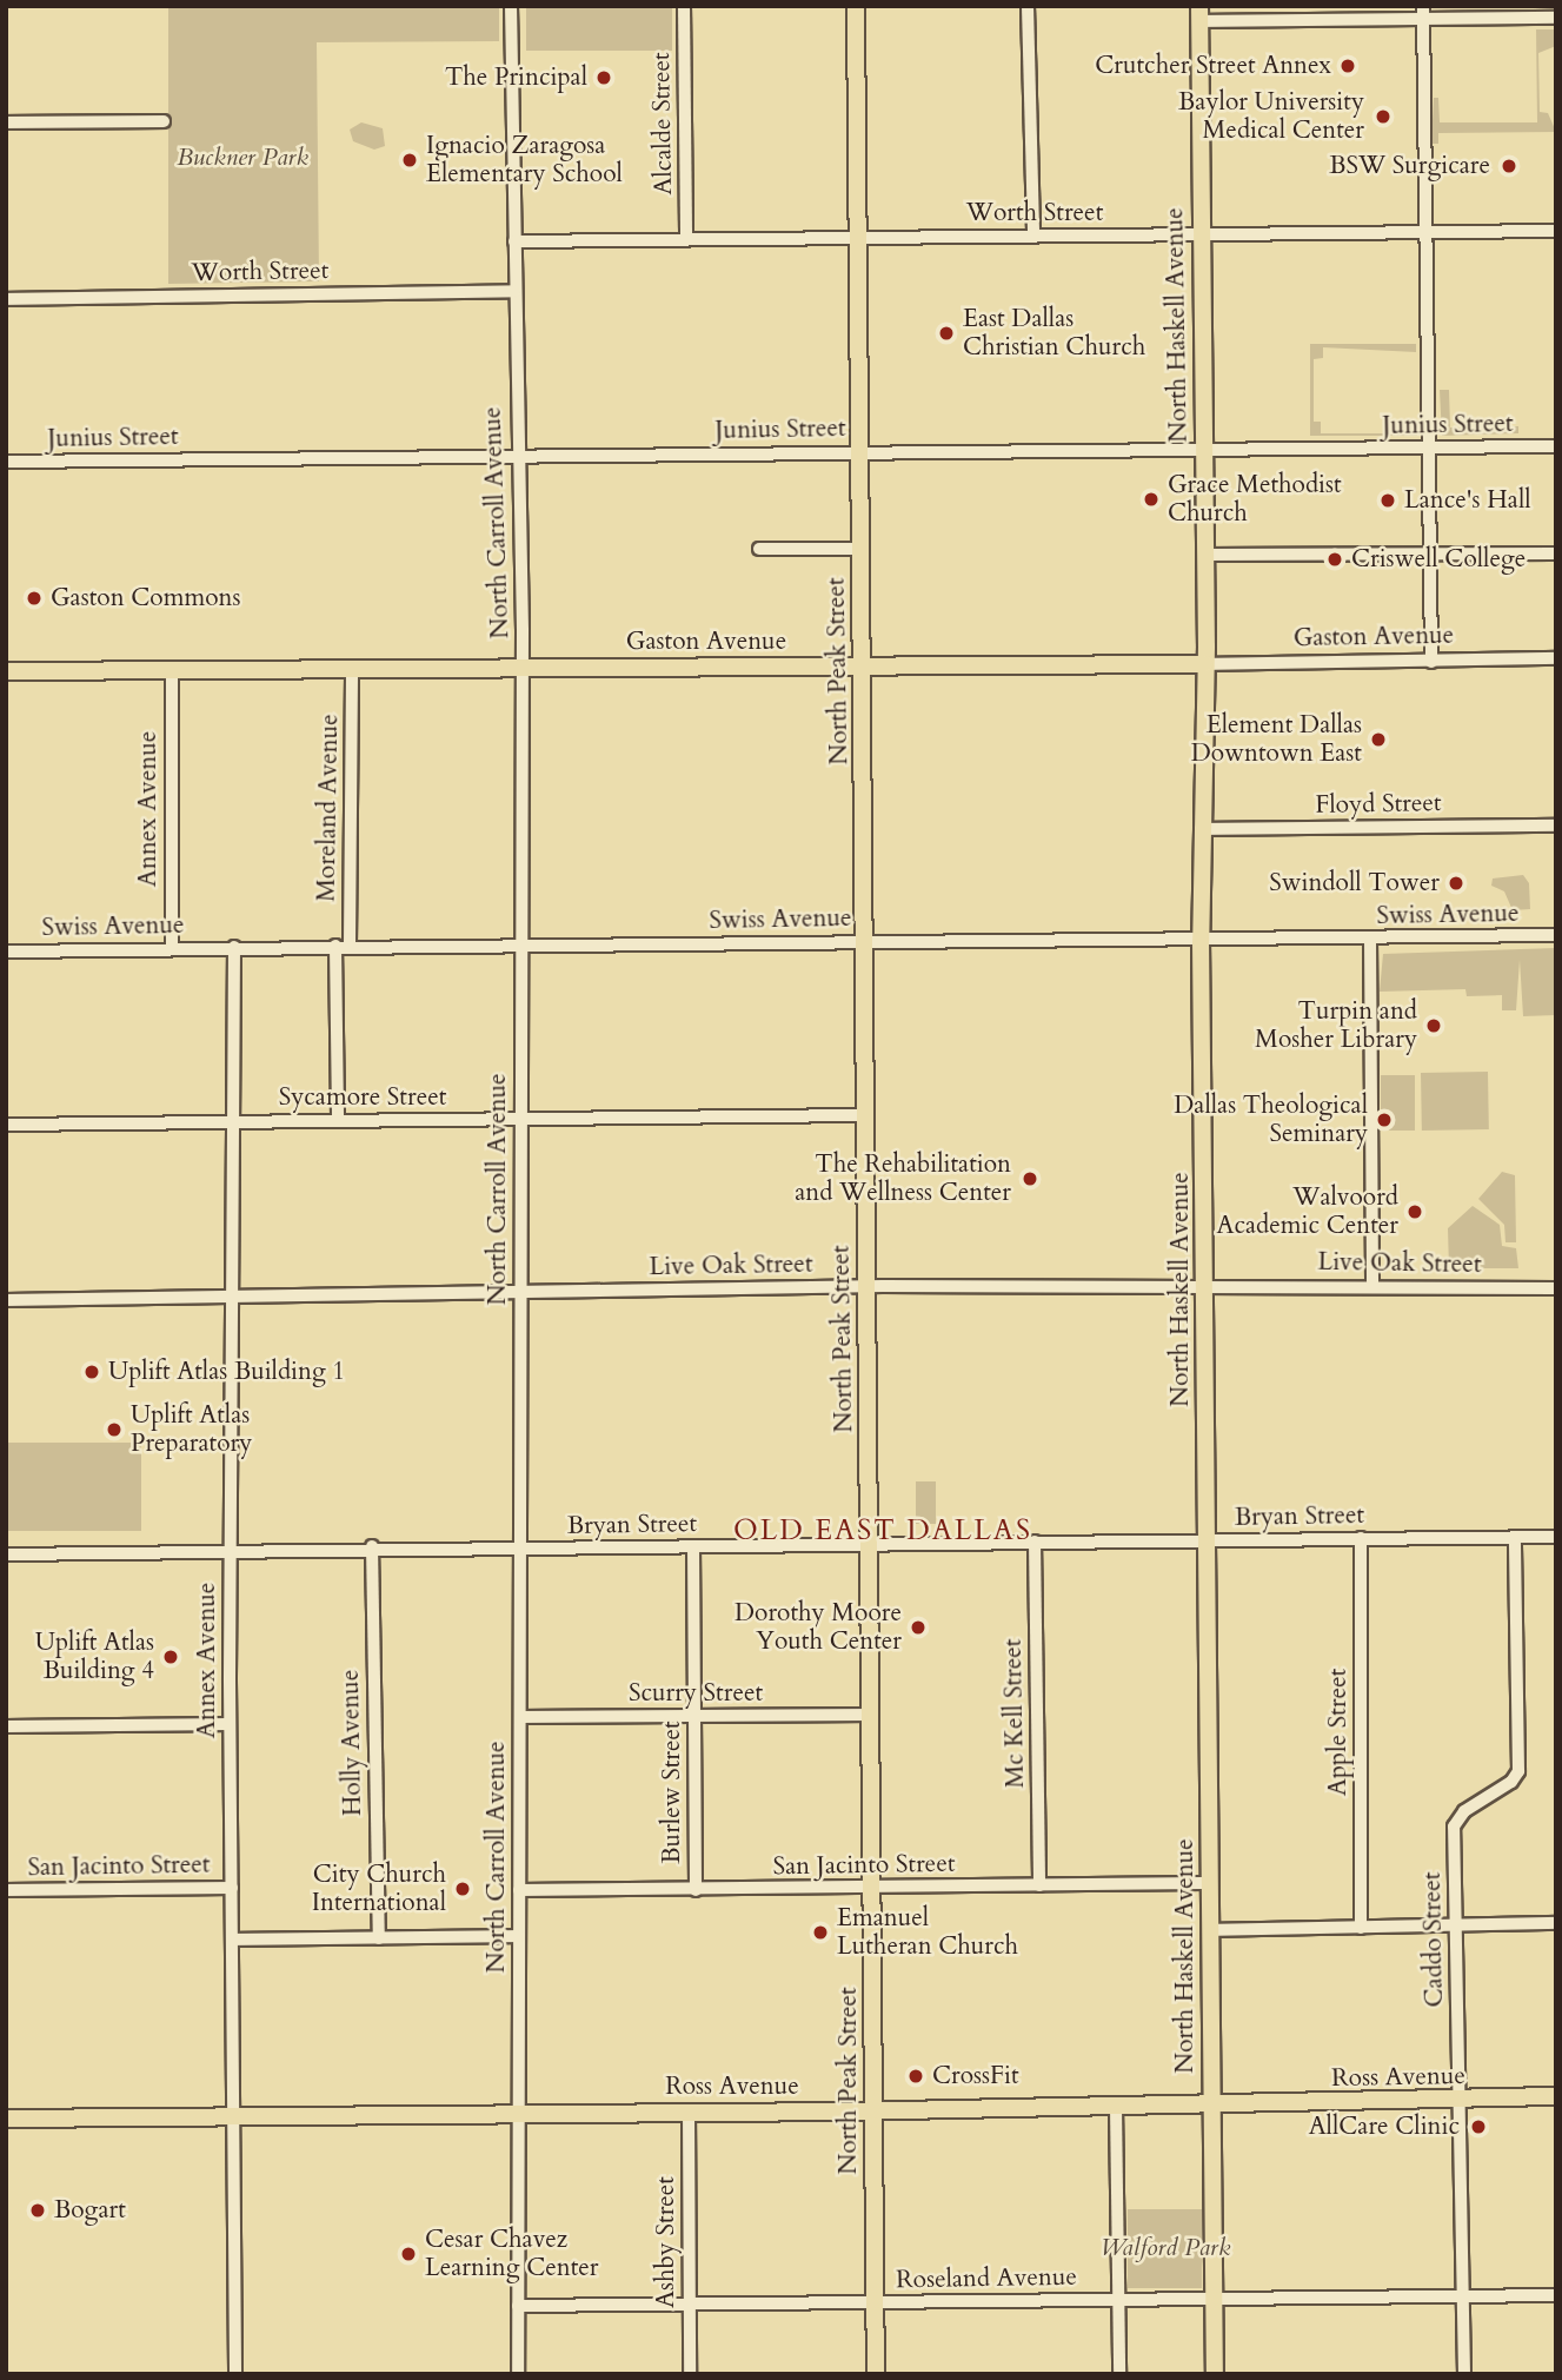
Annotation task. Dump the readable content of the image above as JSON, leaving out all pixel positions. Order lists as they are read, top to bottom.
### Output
{
  "streets": {
    "main road": [
      "North Haskell Avenue",
      "Gaston Avenue",
      "North Peak Street",
      "Ross Avenue"
    ],
    "street": [
      "Alcalde Street",
      "Worth Street",
      "Junius Street",
      "North Carroll Avenue",
      "Floyd Street",
      "Moreland Avenue",
      "Annex Avenue",
      "Swiss Avenue",
      "Sycamore Street",
      "Live Oak Street",
      "Bryan Street",
      "Scurry Street",
      "Mc Kell Street",
      "Apple Street",
      "Holly Avenue",
      "Burlew Street",
      "San Jacinto Street",
      "Caddo Street",
      "Ashby Street",
      "Roseland Avenue"
    ]
  },
  "crossings": [
    ["Alcalde Street", "Worth Street"],
    ["Worth Street", "North Haskell Avenue"],
    ["Worth Street", "North Carroll Avenue"],
    ["Worth Street", "North Peak Street"],
    ["North Haskell Avenue", "Junius Street"],
    ["North Haskell Avenue", "Gaston Avenue"],
    ["North Haskell Avenue", "Floyd Street"],
    ["North Haskell Avenue", "Swiss Avenue"],
    ["North Haskell Avenue", "Live Oak Street"],
    ["North Haskell Avenue", "Bryan Street"],
    ["North Haskell Avenue", "San Jacinto Street"],
    ["North Haskell Avenue", "Ross Avenue"],
    ["North Haskell Avenue", "Roseland Avenue"],
    ["Junius Street", "North Carroll Avenue"],
    ["Junius Street", "North Peak Street"],
    ["North Carroll Avenue", "Gaston Avenue"],
    ["North Carroll Avenue", "Swiss Avenue"],
    ["North Carroll Avenue", "Sycamore Street"],
    ["North Carroll Avenue", "Live Oak Street"],
    ["North Carroll Avenue", "Bryan Street"],
    ["North Carroll Avenue", "Scurry Street"],
    ["North Carroll Avenue", "San Jacinto Street"],
    ["North Carroll Avenue", "Ross Avenue"],
    ["North Carroll Avenue", "Roseland Avenue"],
    ["Gaston Avenue", "North Peak Street"],
    ["Gaston Avenue", "Moreland Avenue"],
    ["Gaston Avenue", "Annex Avenue"],
    ["North Peak Street", "Swiss Avenue"],
    ["North Peak Street", "Sycamore Street"],
    ["North Peak Street", "Live Oak Street"],
    ["North Peak Street", "Bryan Street"],
    ["North Peak Street", "Scurry Street"],
    ["North Peak Street", "San Jacinto Street"],
    ["North Peak Street", "Ross Avenue"],
    ["North Peak Street", "Roseland Avenue"],
    ["Moreland Avenue", "Swiss Avenue"],
    ["Moreland Avenue", "Sycamore Street"],
    ["Annex Avenue", "Swiss Avenue"],
    ["Annex Avenue", "Sycamore Street"],
    ["Annex Avenue", "Live Oak Street"],
    ["Annex Avenue", "Bryan Street"],
    ["Annex Avenue", "San Jacinto Street"],
    ["Annex Avenue", "Ross Avenue"],
    ["Bryan Street", "Mc Kell Street"],
    ["Bryan Street", "Apple Street"],
    ["Bryan Street", "Holly Avenue"],
    ["Bryan Street", "Burlew Street"],
    ["Bryan Street", "Caddo Street"],
    ["Scurry Street", "Burlew Street"],
    ["Mc Kell Street", "San Jacinto Street"],
    ["Burlew Street", "San Jacinto Street"],
    ["Caddo Street", "Ross Avenue"],
    ["Caddo Street", "Roseland Avenue"],
    ["Ross Avenue", "Ashby Street"],
    ["Ashby Street", "Roseland Avenue"]
  ],
  "districts": ["OLD EAST DALLAS"],
  "parks": ["Buckner Park", "Walford Park"],
  "places": [
    "Crutcher Street Annex",
    "The Principal",
    "Baylor University Medical Center",
    "Ignacio Zaragosa Elementary School",
    "BSW Surgicare",
    "East Dallas Christian Church",
    "Grace Methodist Church",
    "Lance's Hall",
    "Criswell College",
    "Gaston Commons",
    "Element Dallas Downtown East",
    "Swindoll Tower",
    "Turpin and Mosher Library",
    "Dallas Theological Seminary",
    "The Rehabilitation and Wellness Center",
    "Walvoord Academic Center",
    "Uplift Atlas Building 1",
    "Uplift Atlas Preparatory",
    "Dorothy Moore Youth Center",
    "Uplift Atlas Building 4",
    "City Church International",
    "Emanuel Lutheran Church",
    "CrossFit",
    "AllCare Clinic",
    "Bogart",
    "Cesar Chavez Learning Center"
  ]
}
